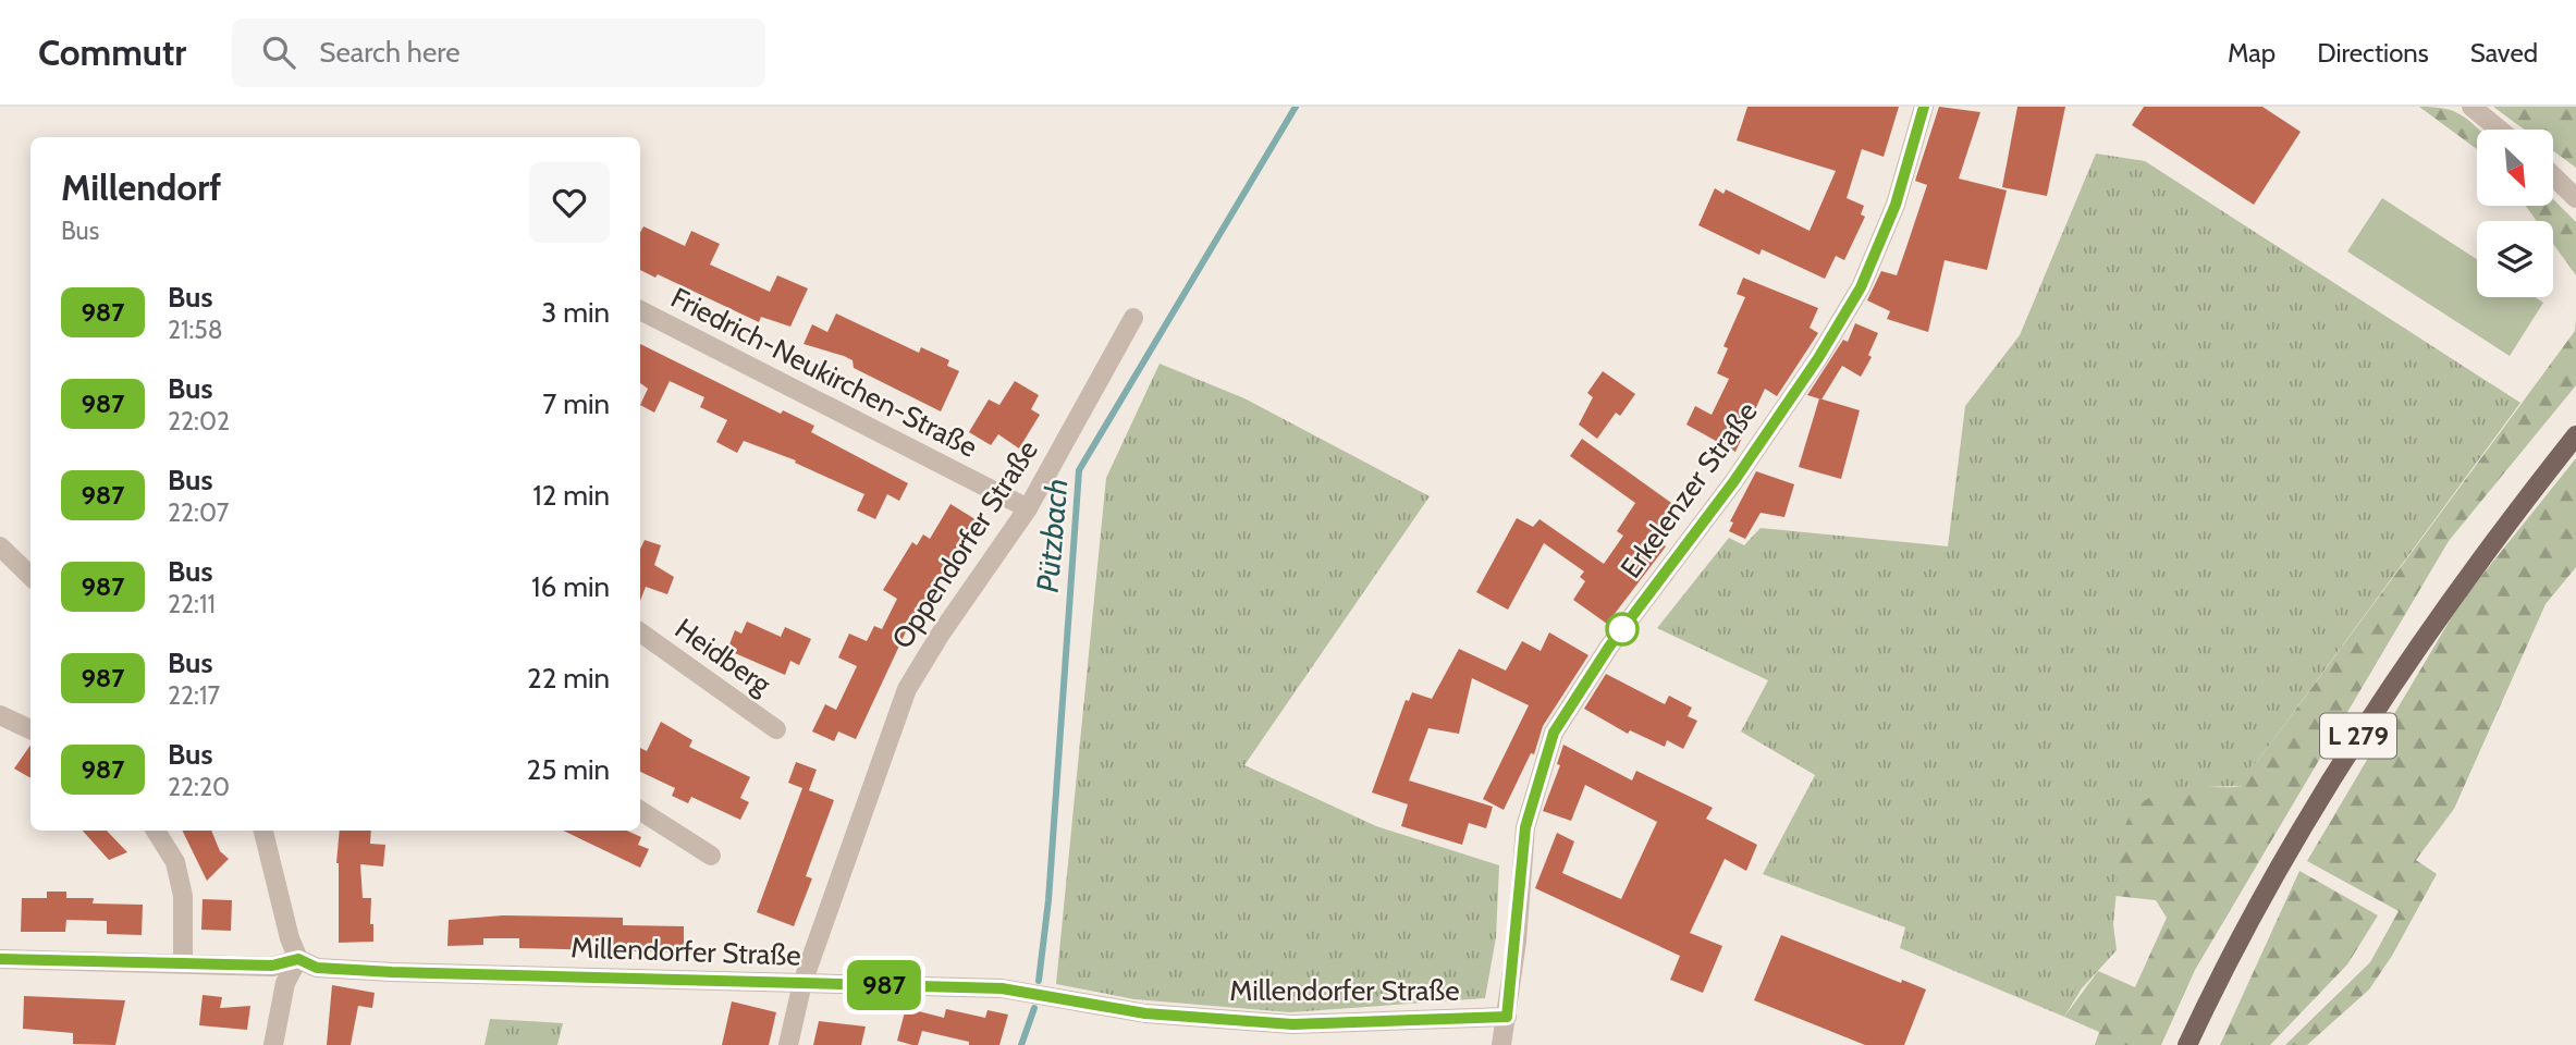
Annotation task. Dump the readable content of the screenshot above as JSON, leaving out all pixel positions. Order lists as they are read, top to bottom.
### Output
{
  "streets": {
    "main road": ["L 279"],
    "street": [
      "Friedrich-Neukirchen-Straße",
      "Erkelenzer Straße",
      "Oppendorfer Straße",
      "Heidberg",
      "Millendorfer Straße"
    ]
  },
  "crossings": [
    ["Friedrich-Neukirchen-Straße", "Oppendorfer Straße"],
    ["Erkelenzer Straße", "Millendorfer Straße"],
    ["Oppendorfer Straße", "Millendorfer Straße"]
  ],
  "water": ["Pützbach"],
  "lines": ["bus line 987"],
  "north": "bottom right",
  "page": {
    "header": "Commutr",
    "search": "Search here",
    "nav": ["Map", "Directions", "Saved"],
    "on_map": "987",
    "heading": ["Millendorf", "Bus"],
    "list": [
      {
        "mark": "987",
        "name": "Bus",
        "note": "21:58",
        "value": "3 min"
      },
      {
        "mark": "987",
        "name": "Bus",
        "note": "22:02",
        "value": "7 min"
      },
      {
        "mark": "987",
        "name": "Bus",
        "note": "22:07",
        "value": "12 min"
      },
      {
        "mark": "987",
        "name": "Bus",
        "note": "22:11",
        "value": "16 min"
      },
      {
        "mark": "987",
        "name": "Bus",
        "note": "22:17",
        "value": "22 min"
      },
      {
        "mark": "987",
        "name": "Bus",
        "note": "22:20",
        "value": "25 min"
      }
    ]
  }
}
